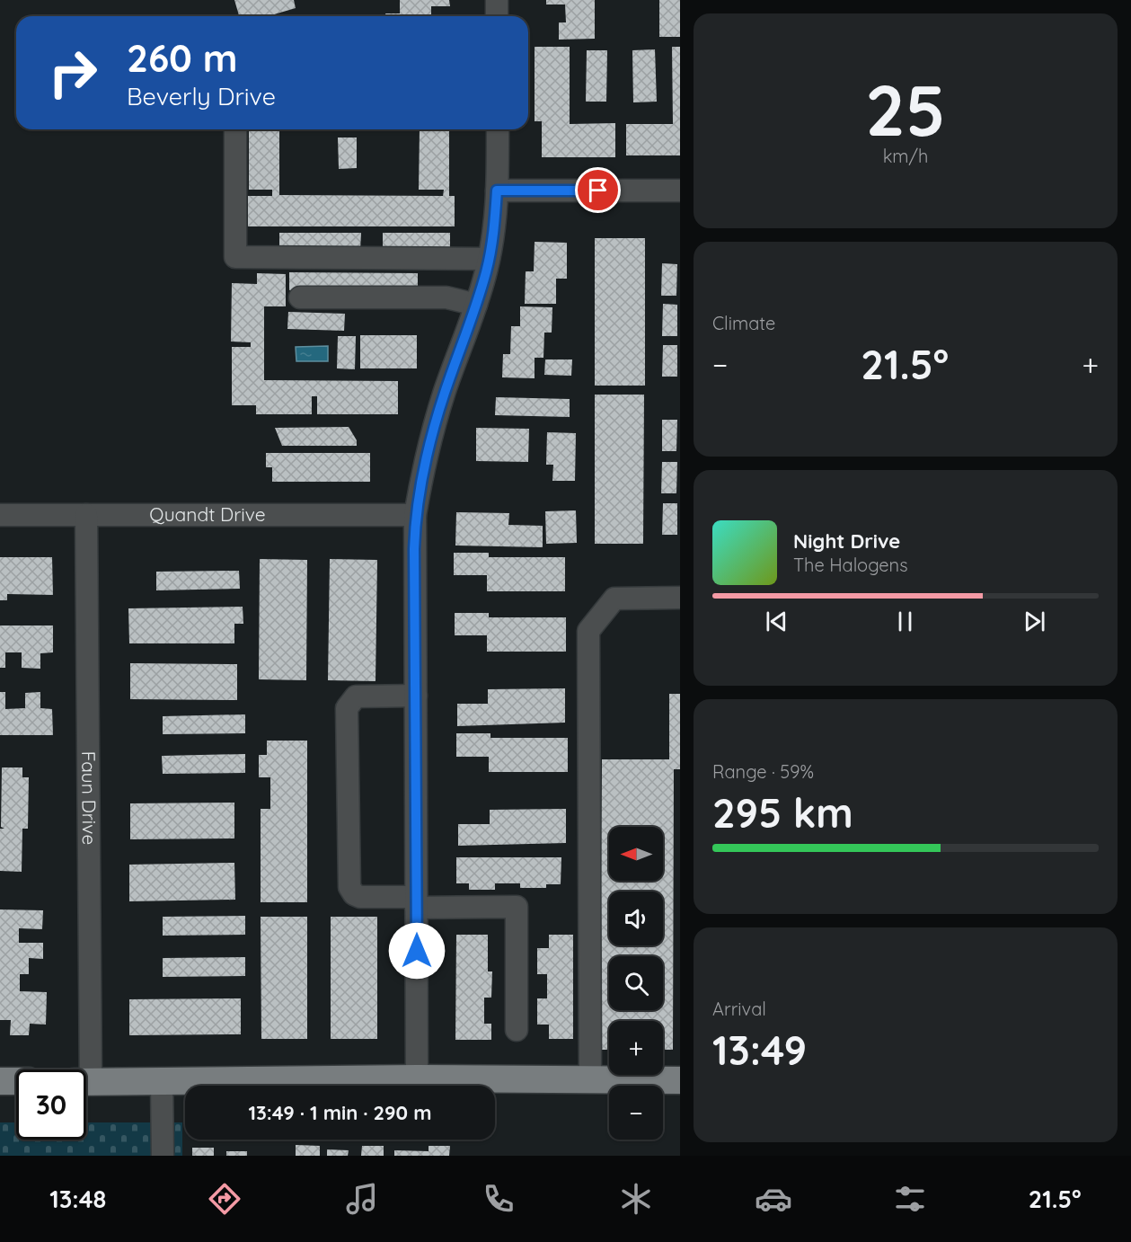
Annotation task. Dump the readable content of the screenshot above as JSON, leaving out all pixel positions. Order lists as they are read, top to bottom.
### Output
{
  "streets": {
    "street": ["Quandt Drive", "Faun Drive"]
  },
  "crossings": [
    ["Quandt Drive", "Faun Drive"]
  ],
  "north": "left",
  "page": {
    "tile": [
      ["25", "km/h"],
      "Climate",
      ["Range · 59%", "295 km"],
      ["Arrival", "13:49"]
    ],
    "turn": ["260 m", "Beverly Drive"],
    "heat": ["−", "21.5°", "+"],
    "song": ["Night Drive", "The Halogens"],
    "map_buttons": ["+", "−"],
    "limit": "30",
    "trip": "13:49 · 1 min · 290 m",
    "tabs": ["13:48", "21.5°"]
  }
}
